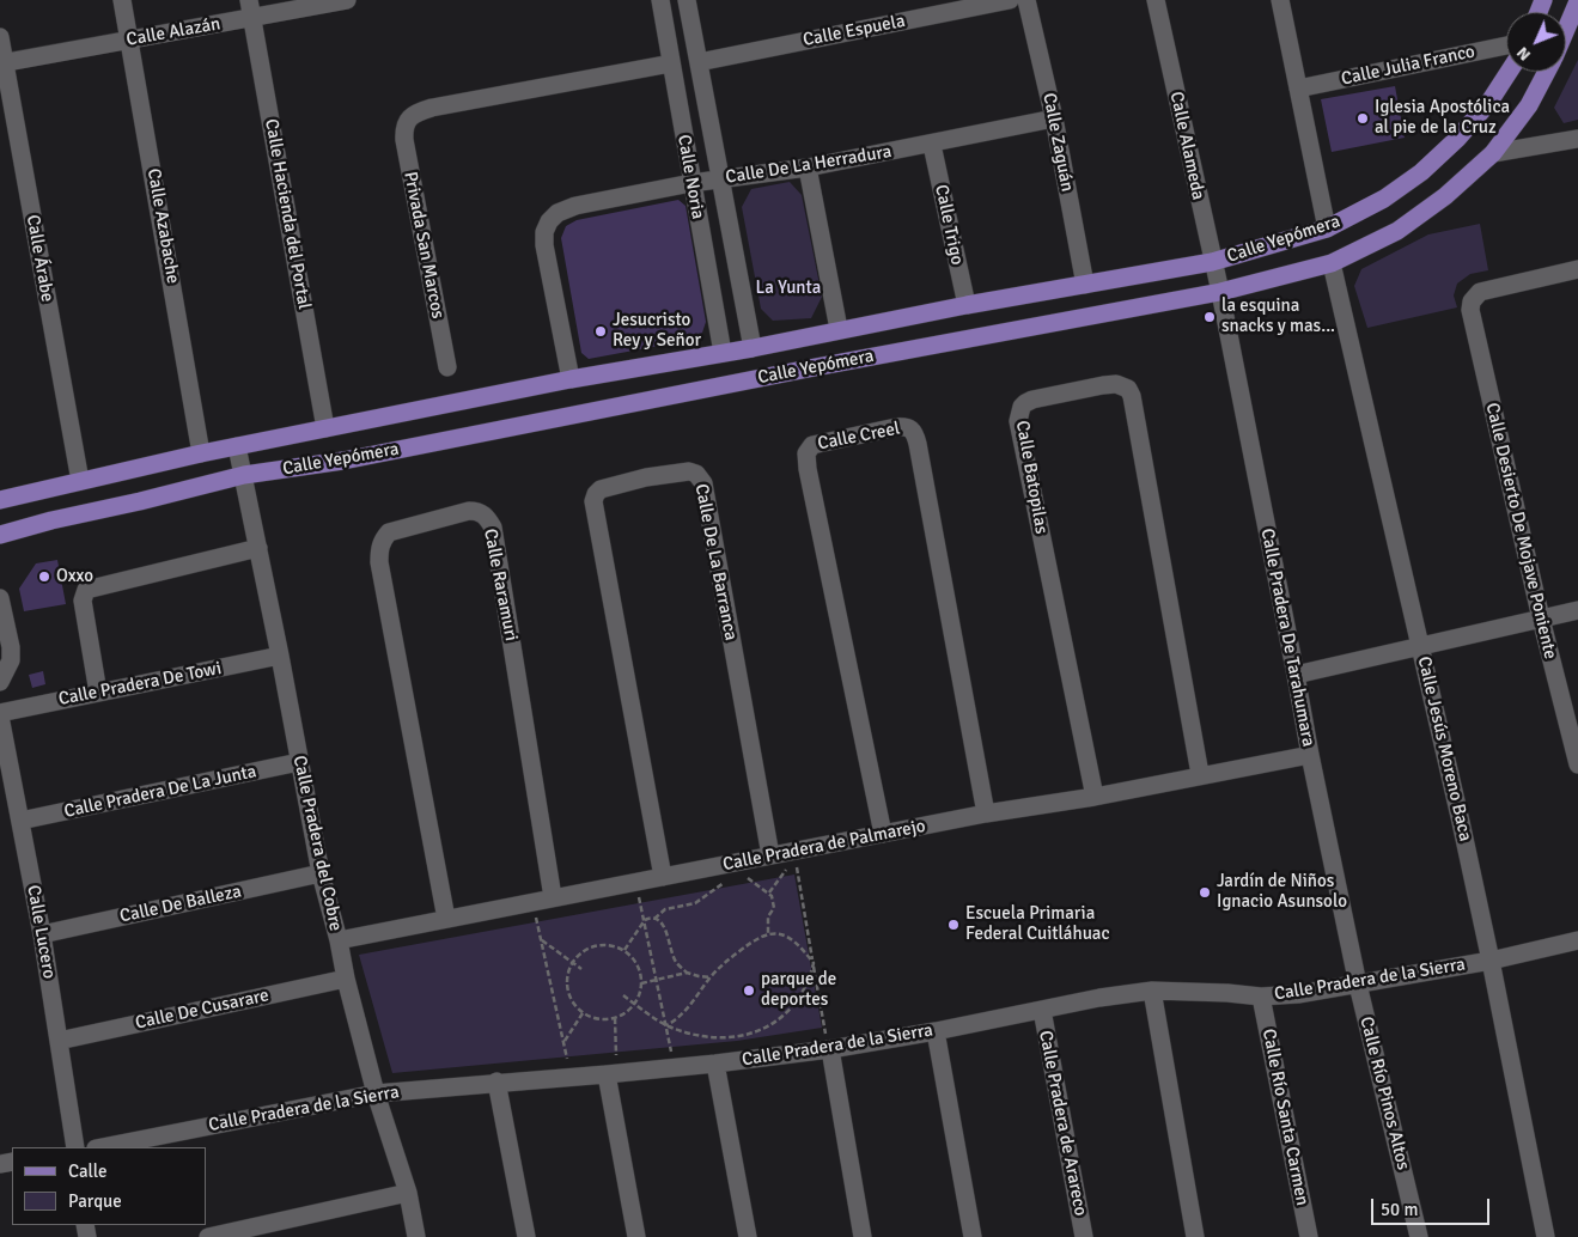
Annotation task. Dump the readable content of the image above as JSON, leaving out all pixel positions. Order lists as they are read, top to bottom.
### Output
{
  "streets": {
    "main road": ["Calle Yepómera"],
    "street": [
      "Calle Espuela",
      "Calle Alazán",
      "Calle Julia Franco",
      "Calle Zaguán",
      "Calle Alameda",
      "Calle De La Herradura",
      "Calle Noria",
      "Calle Hacienda del Portal",
      "Calle Trigo",
      "Calle Azabache",
      "Privada San Marcos",
      "Calle Árabe",
      "Calle Creel",
      "Calle Batopilas",
      "Calle Desierto De Mojave Poniente",
      "Calle De La Barranca",
      "Calle Raramuri",
      "Calle Pradera De Tarahumara",
      "Calle Pradera De Towi",
      "Calle Jesús Moreno Baca",
      "Calle Pradera De La Junta",
      "Calle Pradera del Cobre",
      "Calle Pradera de Palmarejo",
      "Calle De Balleza",
      "Calle Lucero",
      "Calle Pradera de la Sierra",
      "Calle De Cusarare",
      "Calle Río Pinos Altos",
      "Calle Río Santa Carmen",
      "Calle Pradera de Arareco"
    ]
  },
  "crossings": [
    ["Calle Espuela", "Calle Noria"],
    ["Calle Alazán", "Calle Hacienda del Portal"],
    ["Calle Alazán", "Calle Azabache"],
    ["Calle Alazán", "Calle Árabe"],
    ["Calle Zaguán", "Calle De La Herradura"],
    ["Calle Zaguán", "Calle Yepómera"],
    ["Calle Alameda", "Calle Yepómera"],
    ["Calle Alameda", "Calle Pradera De Tarahumara"],
    ["Calle De La Herradura", "Calle Noria"],
    ["Calle De La Herradura", "Calle Trigo"],
    ["Calle De La Herradura", "Calle Yepómera"],
    ["Calle Noria", "Calle Yepómera"],
    ["Calle Noria", "Privada San Marcos"],
    ["Calle Hacienda del Portal", "Calle Yepómera"],
    ["Calle Trigo", "Calle Yepómera"],
    ["Calle Azabache", "Calle Yepómera"],
    ["Calle Yepómera", "Calle Árabe"],
    ["Calle Yepómera", "Calle Pradera De Tarahumara"],
    ["Calle Yepómera", "Calle Jesús Moreno Baca"],
    ["Calle Yepómera", "Calle Pradera del Cobre"],
    ["Calle Creel", "Calle Pradera de Palmarejo"],
    ["Calle Batopilas", "Calle Pradera de Palmarejo"],
    ["Calle De La Barranca", "Calle Pradera de Palmarejo"],
    ["Calle Raramuri", "Calle Pradera de Palmarejo"],
    ["Calle Pradera De Tarahumara", "Calle Pradera de Palmarejo"],
    ["Calle Pradera De Tarahumara", "Calle Pradera de la Sierra"],
    ["Calle Pradera De Tarahumara", "Calle Río Pinos Altos"],
    ["Calle Pradera De Towi", "Calle Pradera del Cobre"],
    ["Calle Pradera De Towi", "Calle Lucero"],
    ["Calle Jesús Moreno Baca", "Calle Pradera de la Sierra"],
    ["Calle Pradera De La Junta", "Calle Pradera del Cobre"],
    ["Calle Pradera De La Junta", "Calle Lucero"],
    ["Calle Pradera del Cobre", "Calle Pradera de Palmarejo"],
    ["Calle Pradera del Cobre", "Calle De Balleza"],
    ["Calle Pradera del Cobre", "Calle Pradera de la Sierra"],
    ["Calle Pradera del Cobre", "Calle De Cusarare"],
    ["Calle De Balleza", "Calle Lucero"],
    ["Calle Lucero", "Calle De Cusarare"],
    ["Calle Pradera de la Sierra", "Calle Río Pinos Altos"],
    ["Calle Pradera de la Sierra", "Calle Río Santa Carmen"],
    ["Calle Pradera de la Sierra", "Calle Pradera de Arareco"]
  ],
  "parks": ["La Yunta"],
  "places": [
    "Iglesia Apostólica al pie de la Cruz",
    "la esquina snacks y mas...",
    "Jesucristo Rey y Señor",
    "Oxxo",
    "Jardín de Niños Ignacio Asunsolo",
    "Escuela Primaria Federal Cuitláhuac",
    "parque de deportes"
  ],
  "legend": ["Calle", "Parque"],
  "scale_bar": "50 m",
  "north": "bottom left"
}
